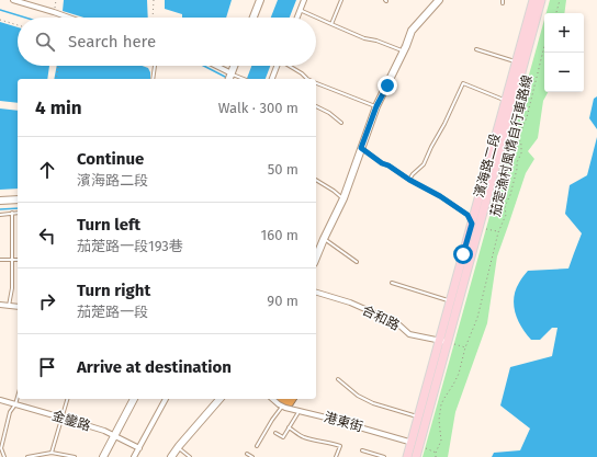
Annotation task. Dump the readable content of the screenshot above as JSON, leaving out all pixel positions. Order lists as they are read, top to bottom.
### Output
{
  "streets": {
    "main road": ["濱海路二段"],
    "street": ["合和路", "金鑾路", "港東街"],
    "path": ["茄萣漁村風情自行車路線"]
  },
  "crossings": [
    ["濱海路二段", "合和路"],
    ["濱海路二段", "港東街"]
  ],
  "page": {
    "map_buttons": ["+", "−"],
    "search": "Search here",
    "heading": ["4 min", "Walk · 300 m"],
    "list": [
      ["Continue", "濱海路二段", "50 m"],
      ["Turn left", "茄萣路一段193巷", "160 m"],
      ["Turn right", "茄萣路一段", "90 m"],
      "Arrive at destination"
    ]
  }
}
